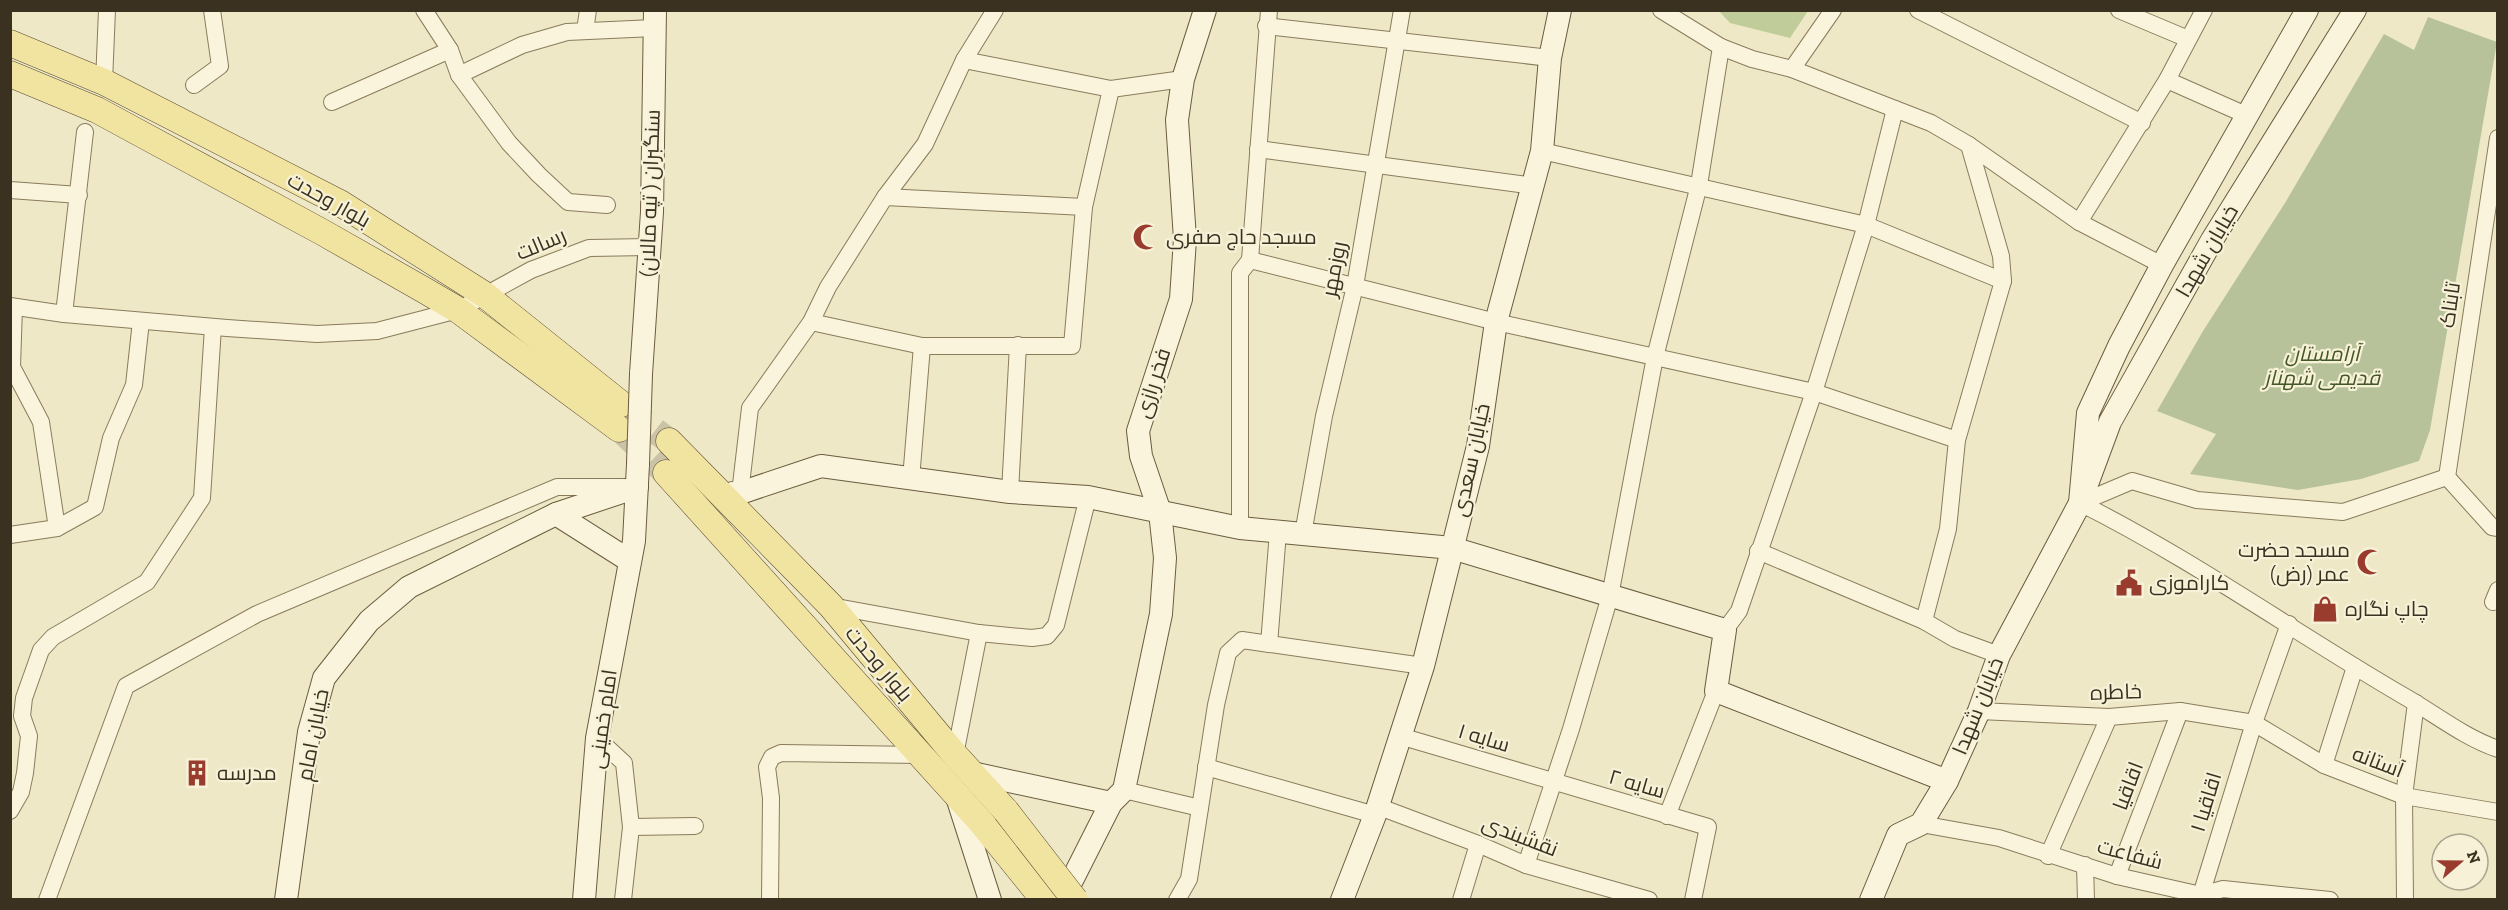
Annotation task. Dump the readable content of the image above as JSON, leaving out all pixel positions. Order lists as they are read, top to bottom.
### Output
{
  "streets": {
    "main road": ["بلوار وحدت"],
    "street": [
      "سنگبران ( تپه مالان)",
      "رسالت",
      "خیابان شهدا",
      "روزمهر",
      "تابناک",
      "فخر رازی",
      "خیابان سعدی",
      "خاطره",
      "امام خمینی",
      "خیابان امام",
      "سایه ۱",
      "آستانه",
      "سایه ۲",
      "اقاقیا",
      "اقاقیا ۱",
      "نقشبندی",
      "شفاعت"
    ]
  },
  "crossings": [
    ["سنگبران ( تپه مالان)", "رسالت"],
    ["سنگبران ( تپه مالان)", "امام خمینی"],
    ["سنگبران ( تپه مالان)", "خیابان امام"],
    ["بلوار وحدت", "رسالت"],
    ["خیابان شهدا", "خاطره"],
    ["خیابان شهدا", "شفاعت"],
    ["خیابان سعدی", "سایه ۱"],
    ["خیابان سعدی", "نقشبندی"],
    ["خاطره", "آستانه"],
    ["خاطره", "اقاقیا"],
    ["خاطره", "اقاقیا ۱"],
    ["امام خمینی", "خیابان امام"],
    ["سایه ۱", "سایه ۲"],
    ["آستانه", "اقاقیا ۱"],
    ["اقاقیا", "شفاعت"],
    ["اقاقیا ۱", "شفاعت"]
  ],
  "parks": ["آرامستان قدیمی شهناز"],
  "places": {
    "mosque": ["مسجد حاج صفری", "مسجد حضرت عمر (رض)"],
    "public building": ["کاراموزی"],
    "shop": ["چاپ نگاره"],
    "building": ["مدرسه"]
  },
  "north": "right"
}
